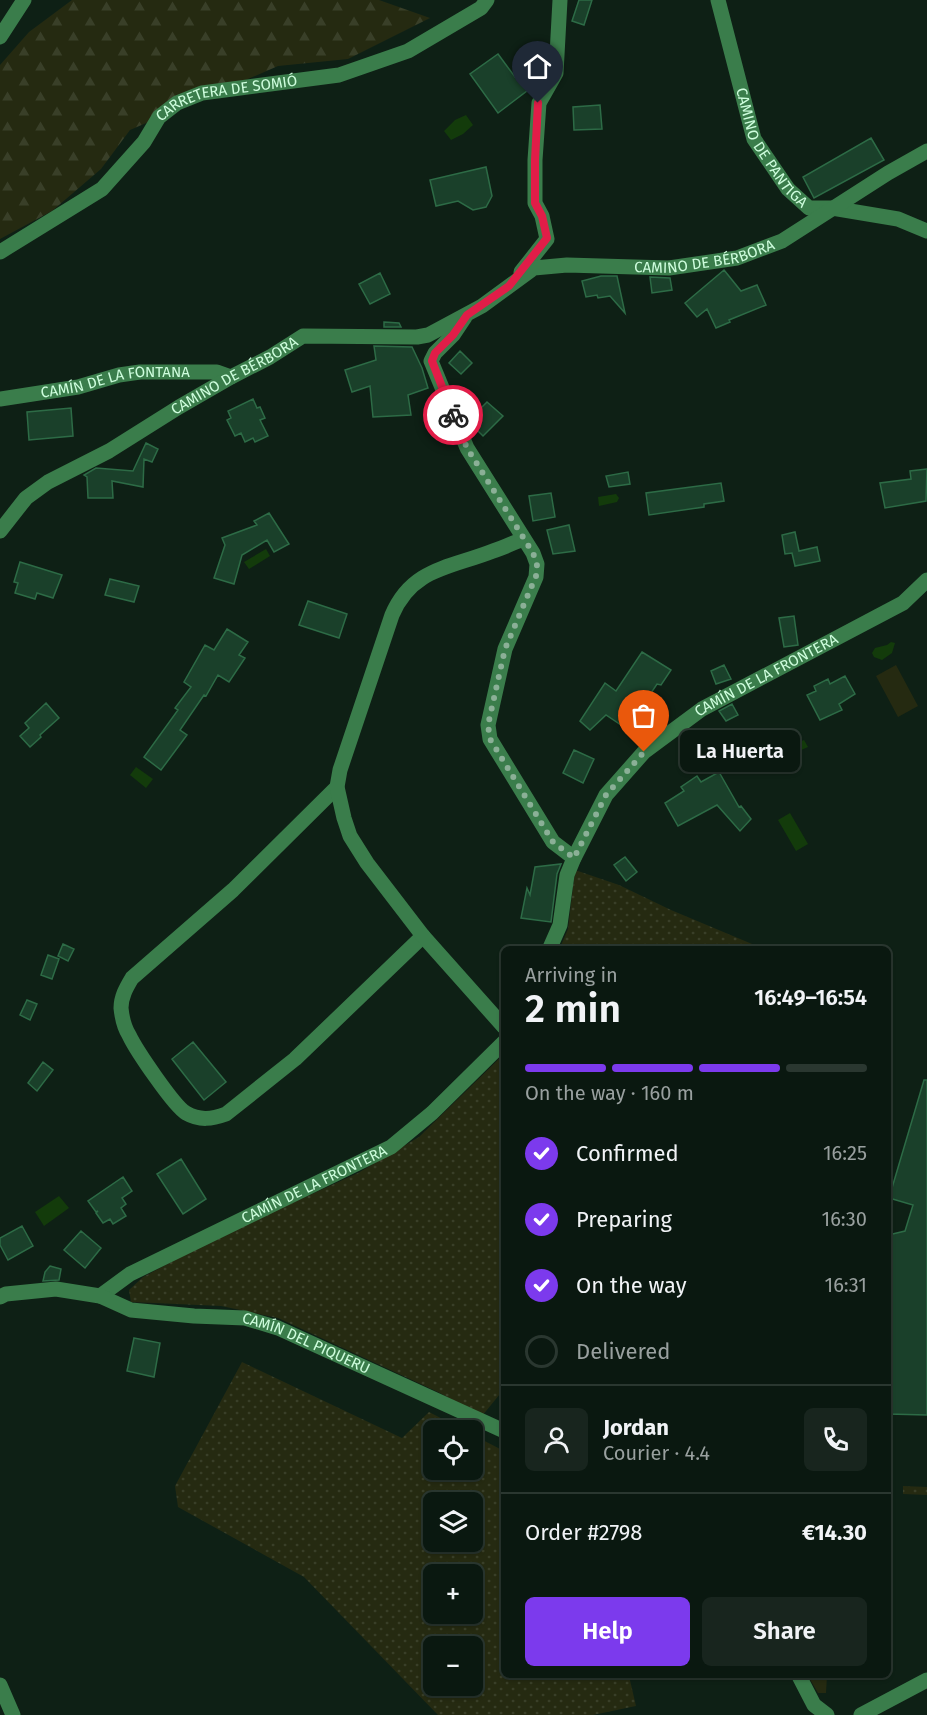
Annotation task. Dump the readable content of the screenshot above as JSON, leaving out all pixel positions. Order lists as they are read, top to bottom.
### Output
{
  "streets": {
    "street": [
      "CARRETERA DE SOMIÓ",
      "CAMINO DE PANTIGA",
      "CAMINO DE BÉRBORA",
      "CAMÍN DE LA FONTANA",
      "CAMÍN DE LA FRONTERA",
      "CAMÍN DEL PIQUERU"
    ]
  },
  "crossings": [
    ["CAMINO DE PANTIGA", "CAMINO DE BÉRBORA"],
    ["CAMINO DE BÉRBORA", "CAMÍN DE LA FONTANA"],
    ["CAMÍN DE LA FRONTERA", "CAMÍN DEL PIQUERU"]
  ],
  "places": ["La Huerta"],
  "page": {
    "bubble": "La Huerta",
    "heading": ["2 min", "Arriving in", "16:49–16:54"],
    "panel": [
      "Jordan",
      "Courier · 4.4",
      "Order #2798",
      "€14.30"
    ],
    "bar": "On the way · 160 m",
    "list": [
      ["Confirmed", "16:25"],
      ["Preparing", "16:30"],
      ["On the way", "16:31"],
      "Delivered"
    ],
    "map_buttons": ["+", "−"],
    "buttons": ["Help", "Share"]
  }
}
